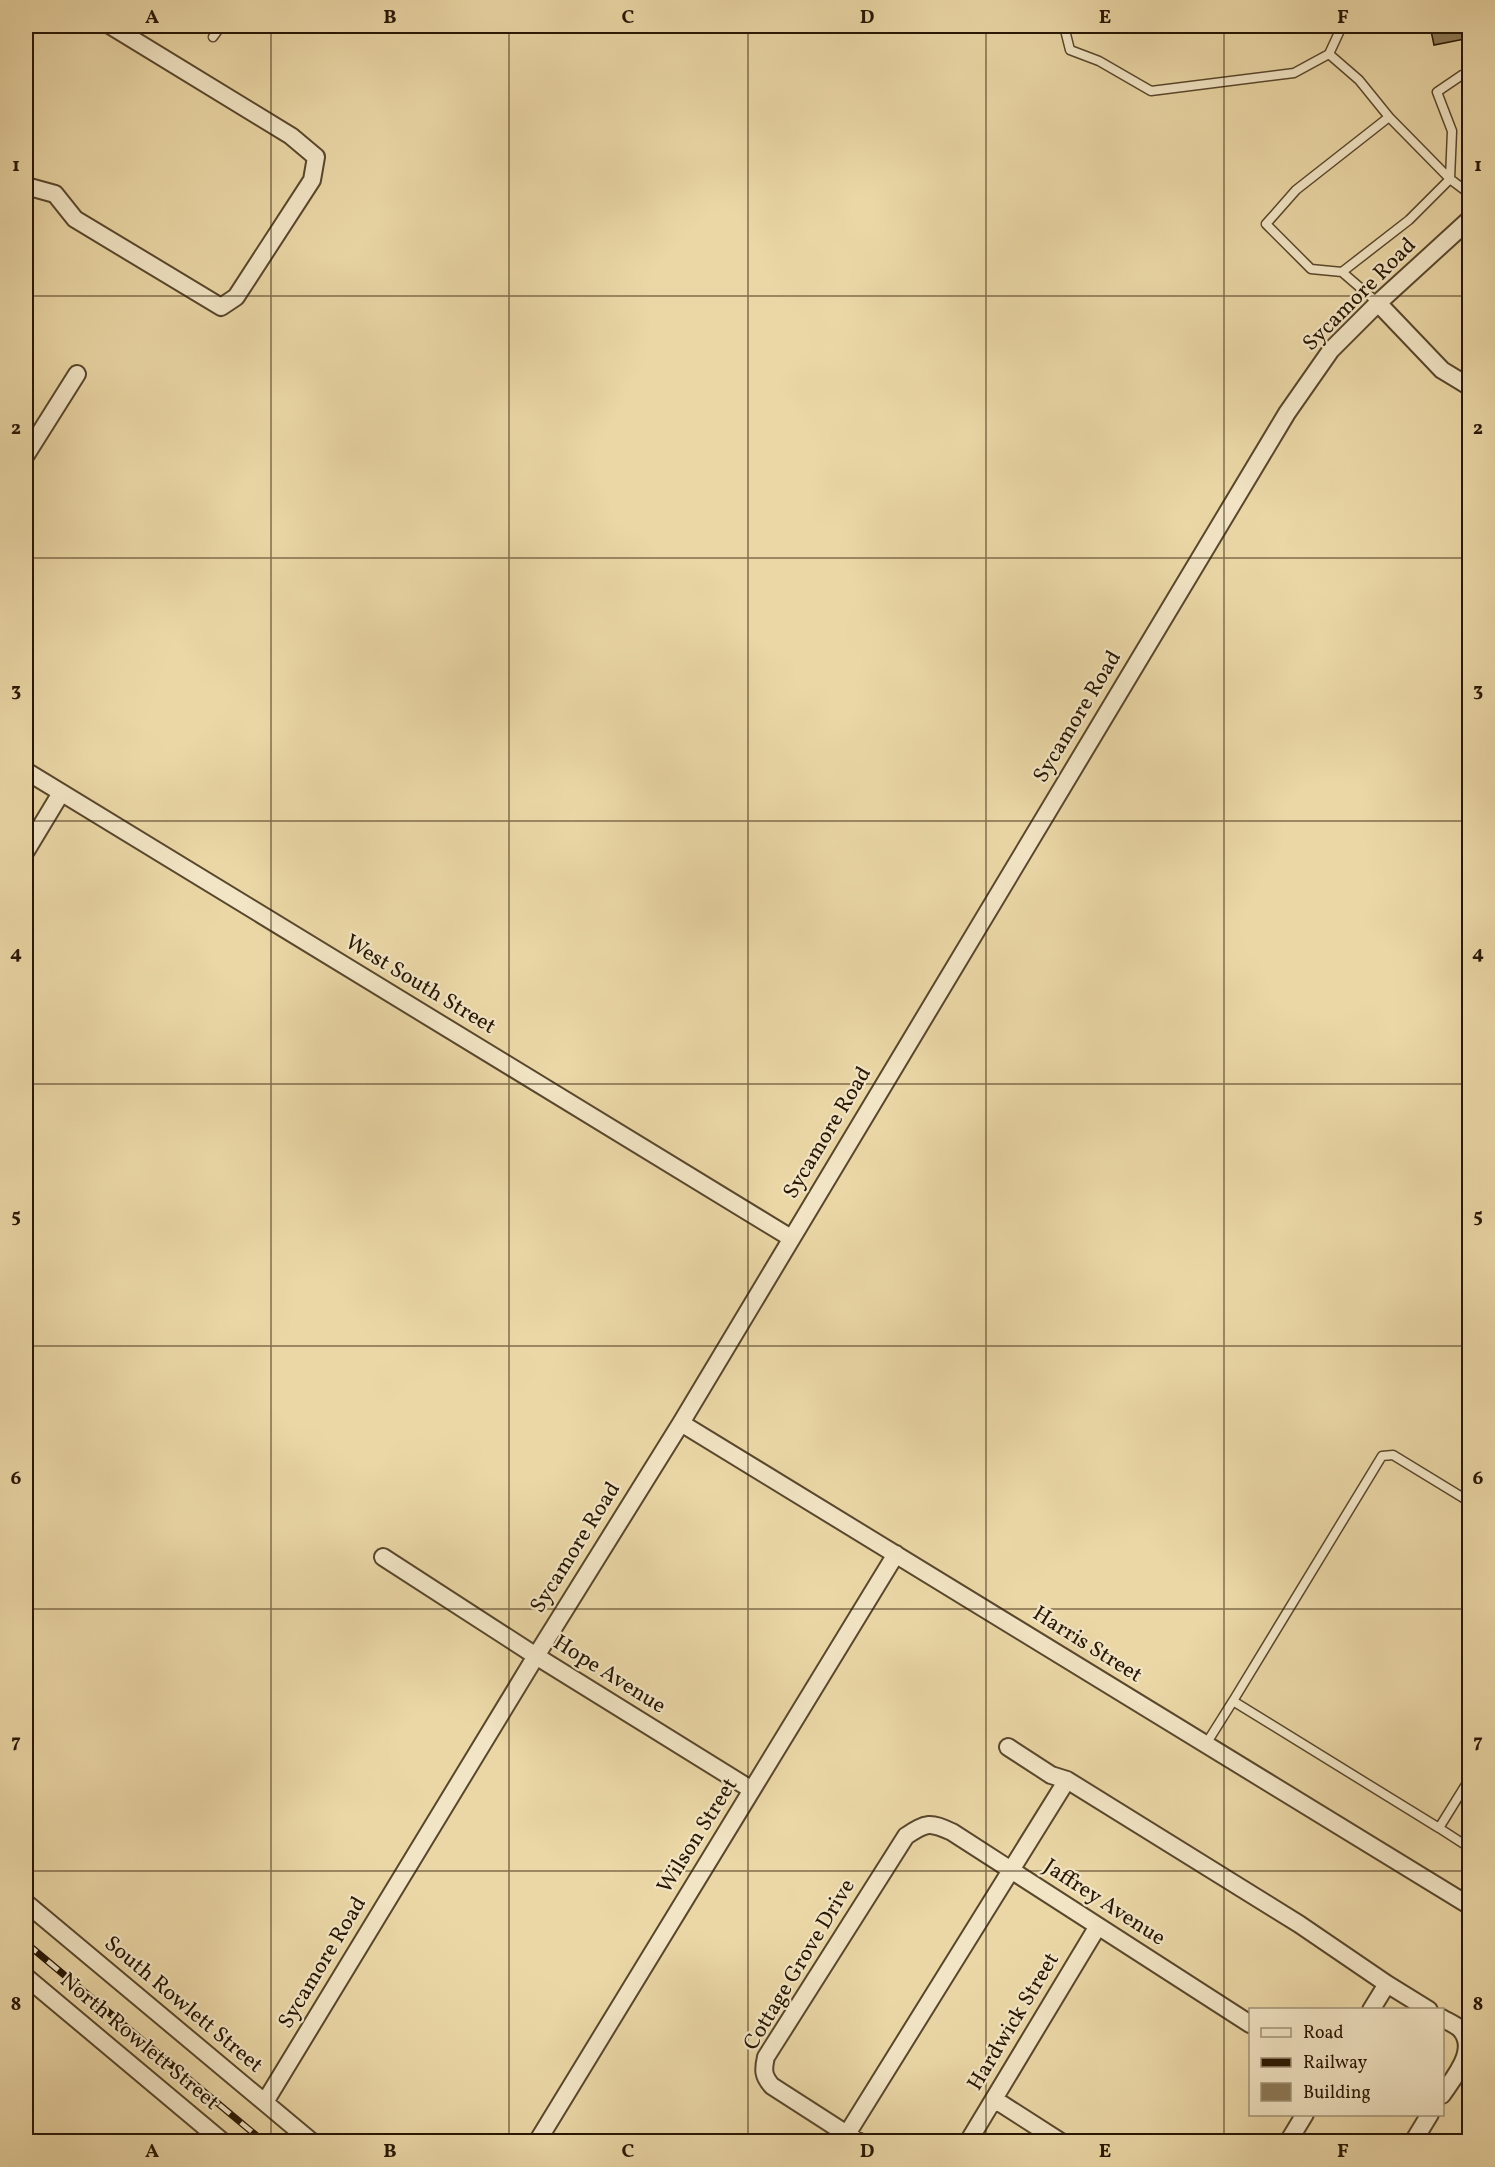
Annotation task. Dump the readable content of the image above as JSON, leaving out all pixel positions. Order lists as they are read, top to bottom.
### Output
{
  "streets": {
    "street": [
      "Sycamore Road",
      "West South Street",
      "Harris Street",
      "Hope Avenue",
      "Wilson Street",
      "Jaffrey Avenue",
      "Cottage Grove Drive",
      "South Rowlett Street",
      "Hardwick Street",
      "North Rowlett Street"
    ]
  },
  "crossings": [
    ["Sycamore Road", "West South Street"],
    ["Sycamore Road", "Harris Street"],
    ["Sycamore Road", "Hope Avenue"],
    ["Sycamore Road", "South Rowlett Street"],
    ["Harris Street", "Wilson Street"],
    ["Hope Avenue", "Wilson Street"],
    ["Jaffrey Avenue", "Cottage Grove Drive"],
    ["Jaffrey Avenue", "Hardwick Street"]
  ],
  "legend": ["Road", "Railway", "Building"],
  "grid": {
    "columns": [
      "A",
      "B",
      "C",
      "D",
      "E",
      "F"
    ],
    "rows": [
      "1",
      "2",
      "3",
      "4",
      "5",
      "6",
      "7",
      "8"
    ]
  }
}
